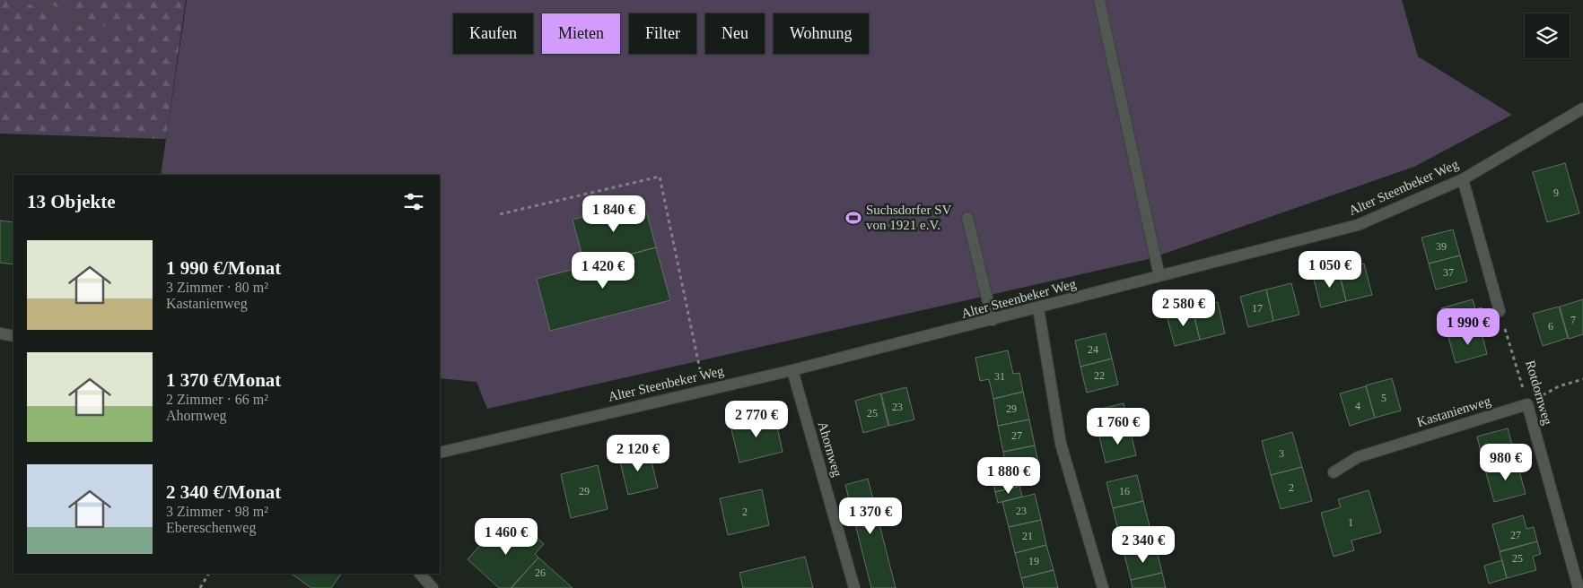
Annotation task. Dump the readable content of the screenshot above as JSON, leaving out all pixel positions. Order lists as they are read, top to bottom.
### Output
{
  "streets": {
    "street": [
      "Alter Steenbeker Weg",
      "Rotdornweg",
      "Kastanienweg",
      "Ahornweg"
    ]
  },
  "crossings": [
    ["Alter Steenbeker Weg", "Ahornweg"],
    ["Rotdornweg", "Kastanienweg"]
  ],
  "places": {
    "sports": ["Suchsdorfer SV von 1921 e.V."]
  },
  "house_numbers": [
    "9",
    "39",
    "37",
    "17",
    "7",
    "6",
    "24",
    "22",
    "31",
    "5",
    "4",
    "23",
    "29",
    "25",
    "27",
    "3",
    "2",
    "29",
    "16",
    "23",
    "2",
    "1",
    "27",
    "21",
    "25",
    "19",
    "26"
  ],
  "page": {
    "chip": [
      "Kaufen",
      "Mieten",
      "Filter",
      "Neu",
      "Wohnung"
    ],
    "heading": "13 Objekte",
    "price": [
      "1 840 €",
      "1 050 €",
      "1 420 €",
      "2 580 €",
      "1 990 €",
      "2 770 €",
      "1 760 €",
      "2 120 €",
      "980 €",
      "1 880 €",
      "1 370 €",
      "1 460 €",
      "2 340 €"
    ],
    "list": [
      {
        "name": "1 990 €/Monat",
        "note": "3 Zimmer · 80 m² · Kastanienweg"
      },
      {
        "name": "1 370 €/Monat",
        "note": "2 Zimmer · 66 m² · Ahornweg"
      },
      {
        "name": "2 340 €/Monat",
        "note": "3 Zimmer · 98 m² · Ebereschenweg"
      }
    ]
  }
}
